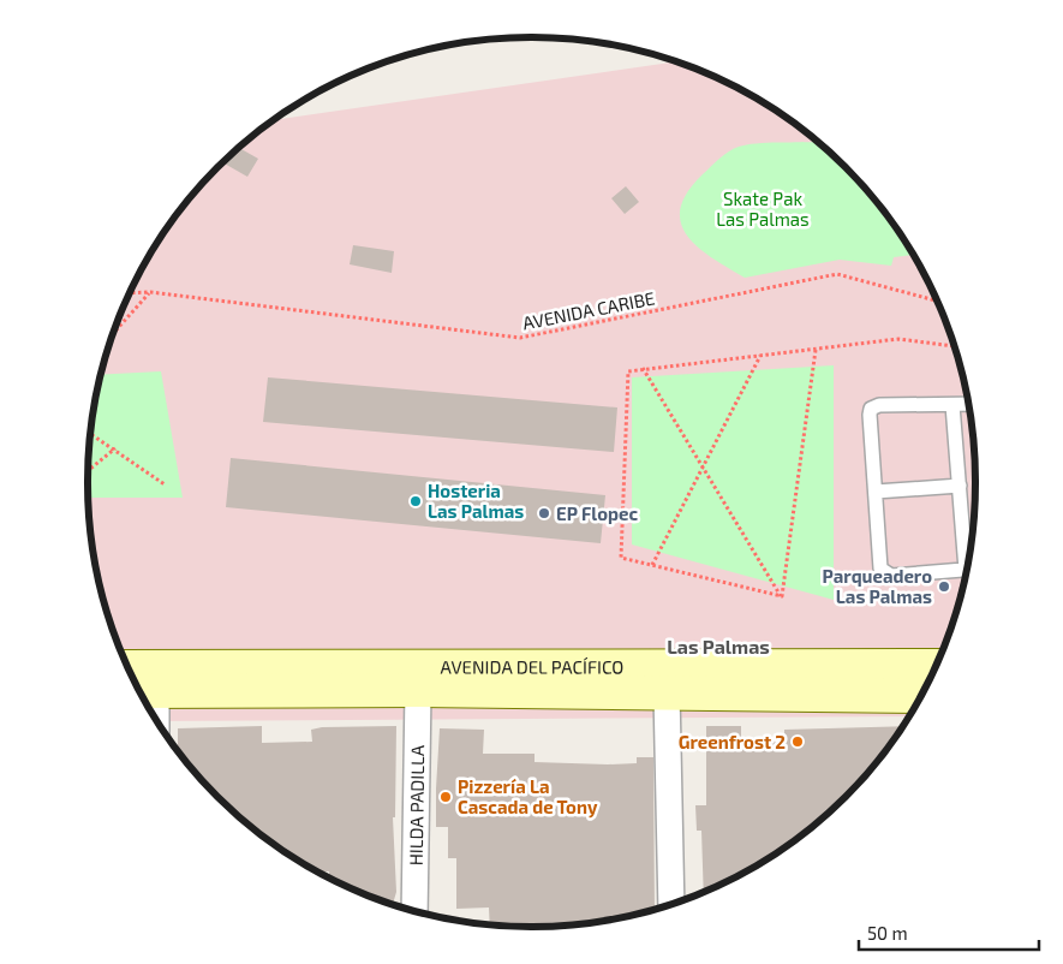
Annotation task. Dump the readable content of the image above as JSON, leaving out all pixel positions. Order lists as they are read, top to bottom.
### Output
{
  "streets": {
    "main road": ["AVENIDA DEL PACÍFICO"],
    "street": ["HILDA PADILLA"],
    "path": ["AVENIDA CARIBE"]
  },
  "crossings": [
    ["AVENIDA DEL PACÍFICO", "HILDA PADILLA"]
  ],
  "districts": ["Las Palmas"],
  "parks": ["Skate Pak Las Palmas"],
  "places": [
    "Hosteria Las Palmas",
    "EP Flopec",
    "Parqueadero Las Palmas",
    "Greenfrost 2",
    "Pizzería La Cascada de Tony"
  ],
  "scale_bar": "50 m"
}
